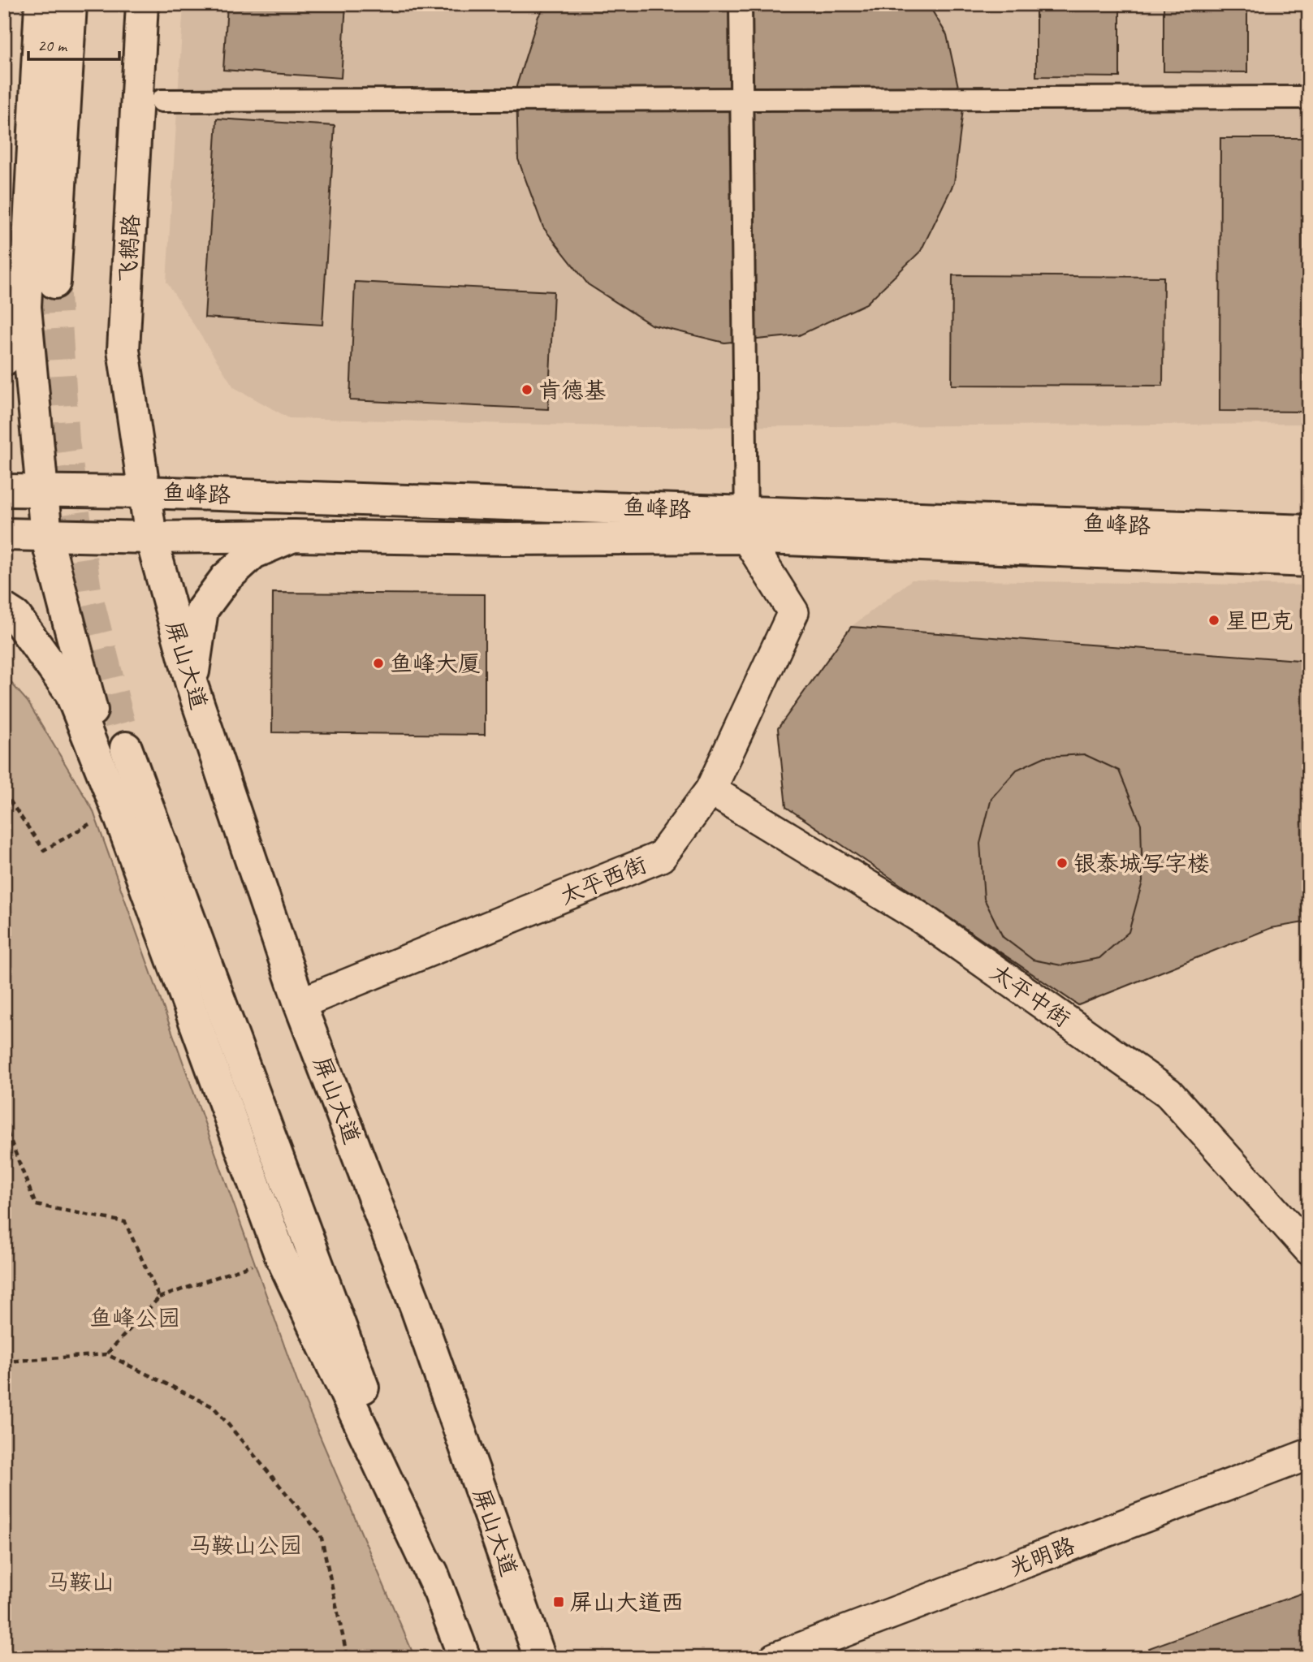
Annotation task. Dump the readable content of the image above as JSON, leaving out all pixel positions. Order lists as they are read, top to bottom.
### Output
{
  "streets": {
    "main road": ["飞鹅路", "鱼峰路", "屏山大道"],
    "street": ["太平西街", "太平中街", "光明路"]
  },
  "crossings": [
    ["飞鹅路", "鱼峰路"],
    ["飞鹅路", "屏山大道"],
    ["鱼峰路", "屏山大道"],
    ["鱼峰路", "太平西街"],
    ["屏山大道", "太平西街"],
    ["太平西街", "太平中街"]
  ],
  "parks": ["鱼峰公园", "马鞍山公园", "马鞍山"],
  "places": {
    "other": [
      "肯德基",
      "星巴克",
      "鱼峰大厦",
      "银泰城写字楼"
    ],
    "transit": ["屏山大道西"]
  },
  "scale_bar": "20 m"
}
